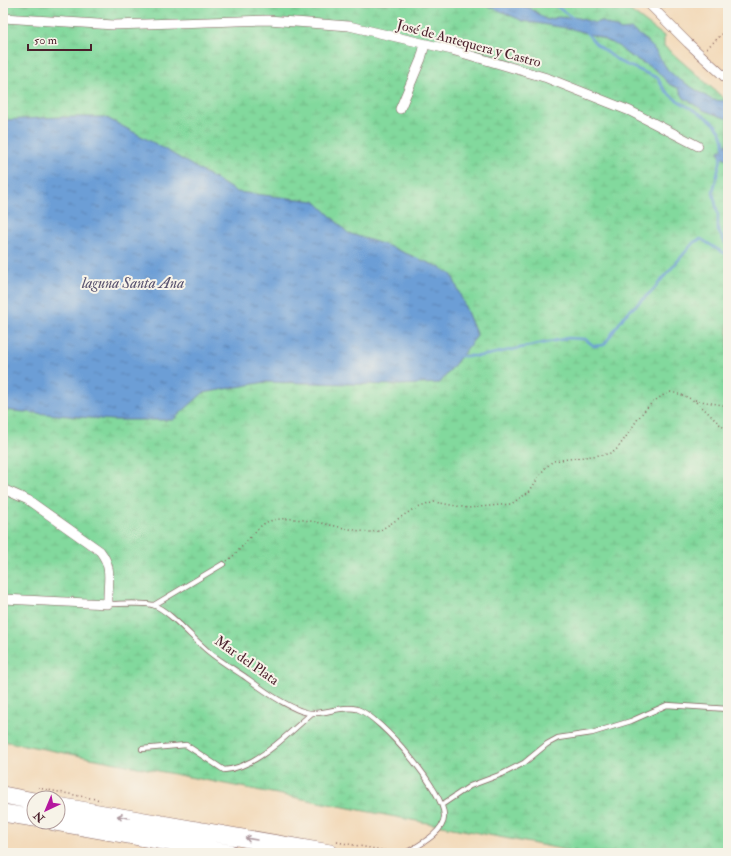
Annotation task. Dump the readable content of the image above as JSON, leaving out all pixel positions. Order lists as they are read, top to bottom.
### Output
{
  "streets": {
    "street": ["José de Antequera y Castro"],
    "lane": ["Mar del Plata"]
  },
  "water": ["laguna Santa Ana"],
  "scale_bar": "50 m",
  "north": "bottom left"
}
